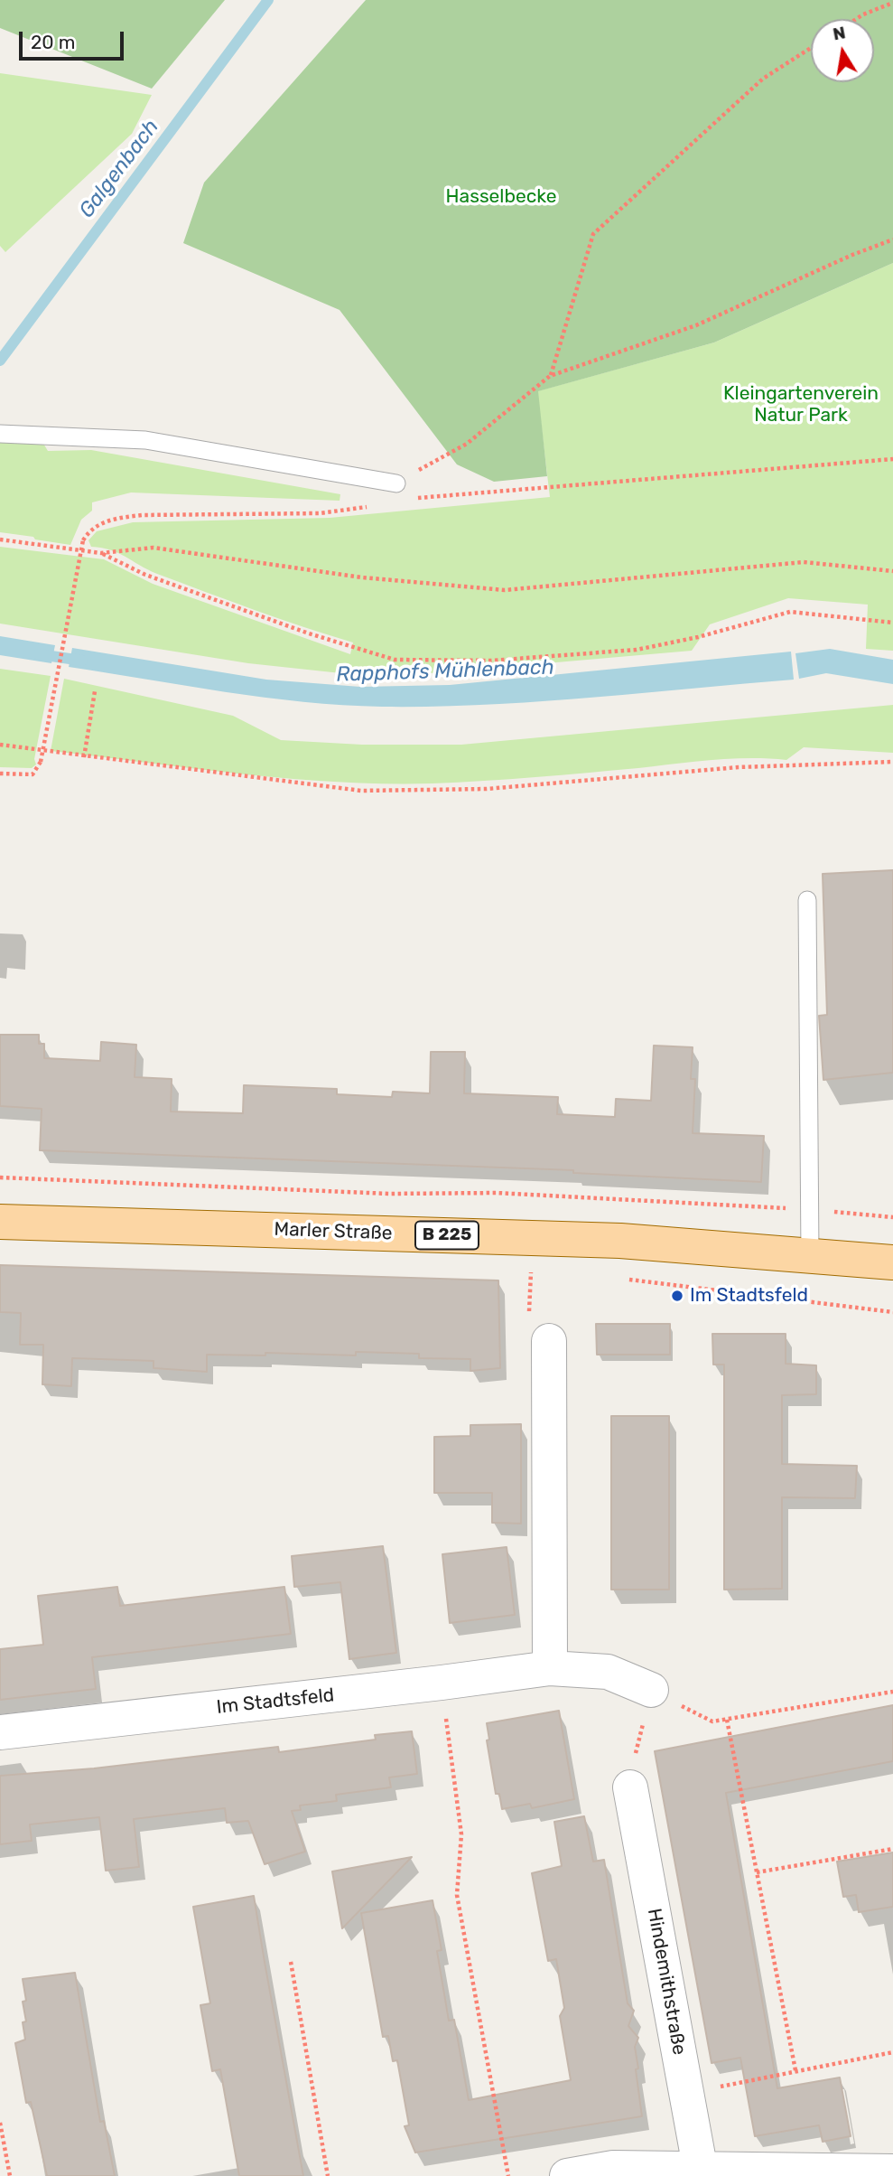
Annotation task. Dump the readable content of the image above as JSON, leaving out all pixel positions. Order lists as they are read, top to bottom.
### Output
{
  "streets": {
    "main road": ["Marler Straße", "B 225"],
    "street": ["Im Stadtsfeld", "Hindemithstraße"]
  },
  "water": ["Galgenbach", "Rapphofs Mühlenbach"],
  "parks": ["Hasselbecke", "Kleingartenverein Natur Park"],
  "places": ["Im Stadtsfeld"],
  "scale_bar": "20 m",
  "north": "top"
}
